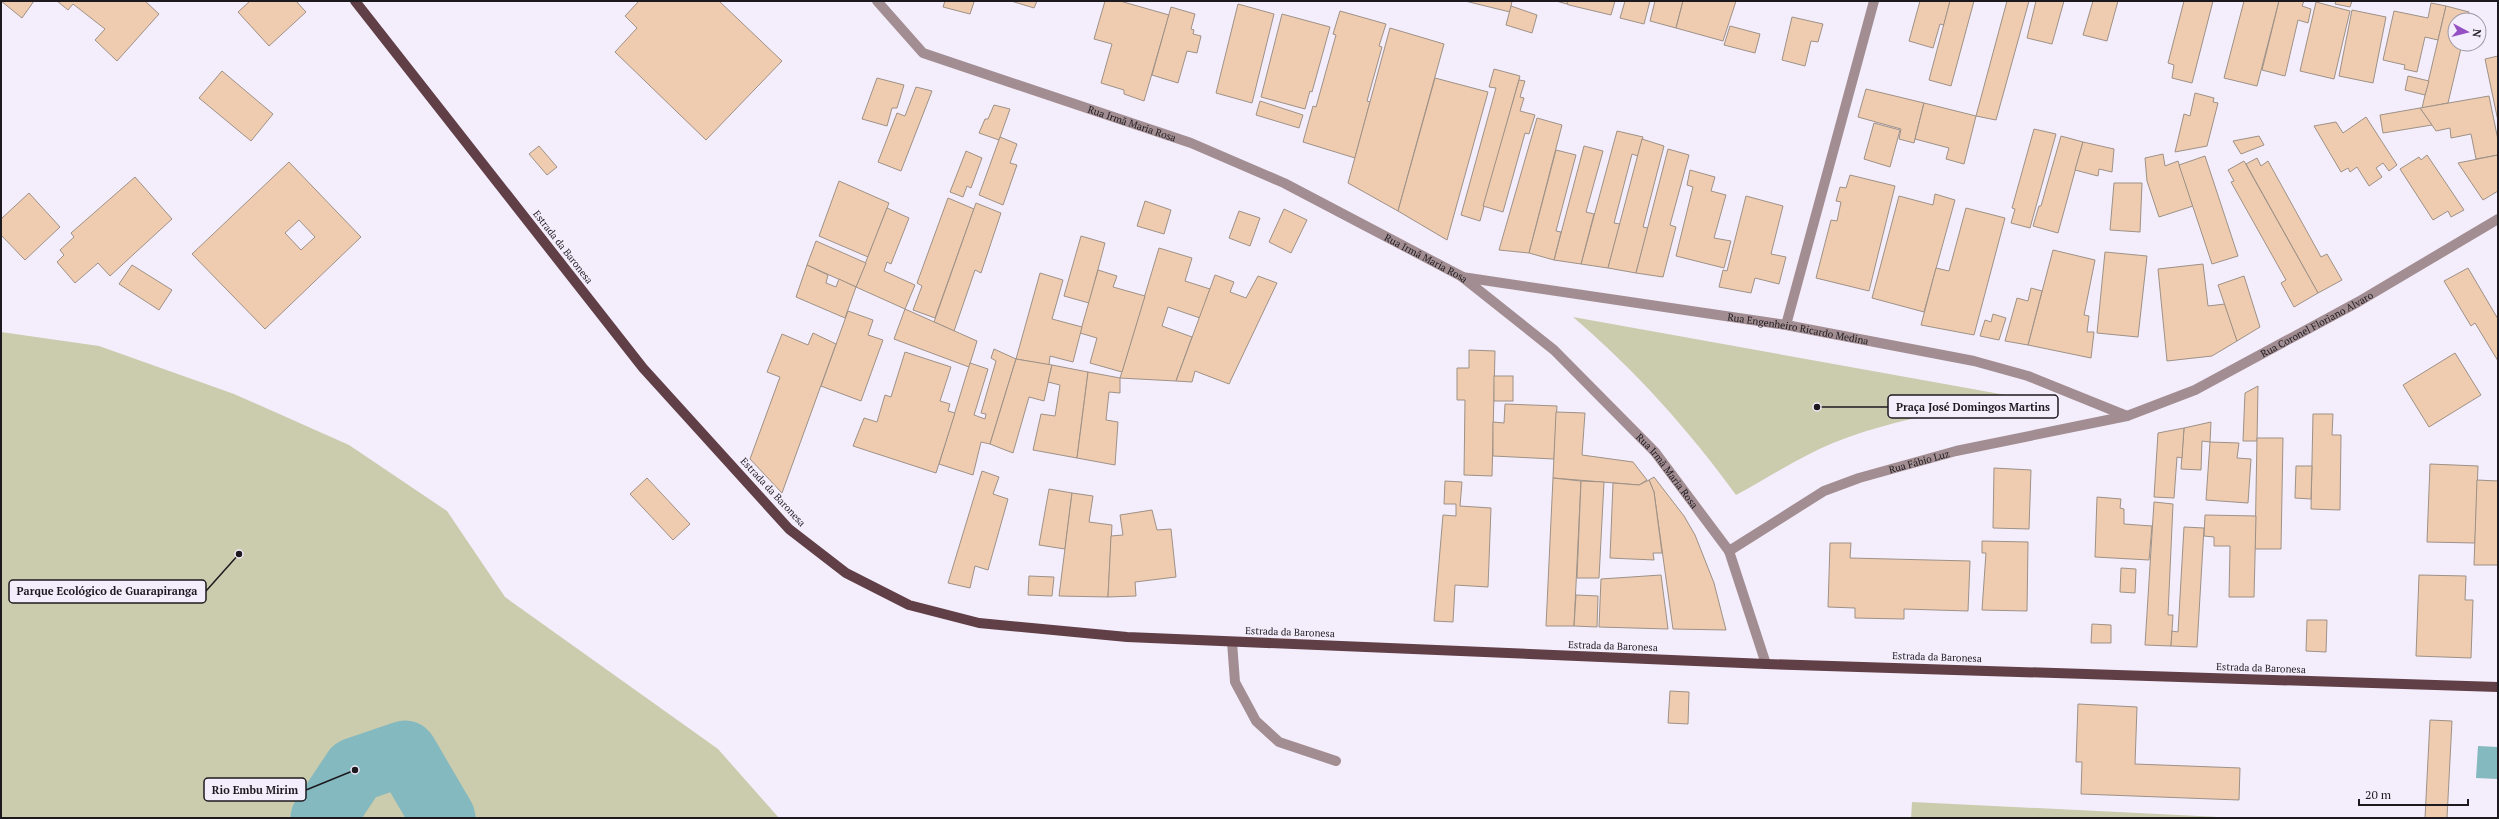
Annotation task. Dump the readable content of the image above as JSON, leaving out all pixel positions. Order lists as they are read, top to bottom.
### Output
{
  "streets": {
    "main road": ["Estrada da Baronesa"],
    "street": [
      "Rua Irmã Maria Rosa",
      "Rua Coronel Floriano Alvaro",
      "Rua Engenheiro Ricardo Medina",
      "Rua Fábio Luz"
    ]
  },
  "crossings": [
    ["Rua Irmã Maria Rosa", "Estrada da Baronesa"],
    ["Rua Irmã Maria Rosa", "Rua Engenheiro Ricardo Medina"],
    ["Rua Irmã Maria Rosa", "Rua Fábio Luz"],
    ["Rua Coronel Floriano Alvaro", "Rua Engenheiro Ricardo Medina"],
    ["Rua Coronel Floriano Alvaro", "Rua Fábio Luz"],
    ["Rua Engenheiro Ricardo Medina", "Rua Fábio Luz"]
  ],
  "places": ["Praça José Domingos Martins", "Parque Ecológico de Guarapiranga", "Rio Embu Mirim"],
  "scale_bar": "20 m",
  "north": "right"
}
